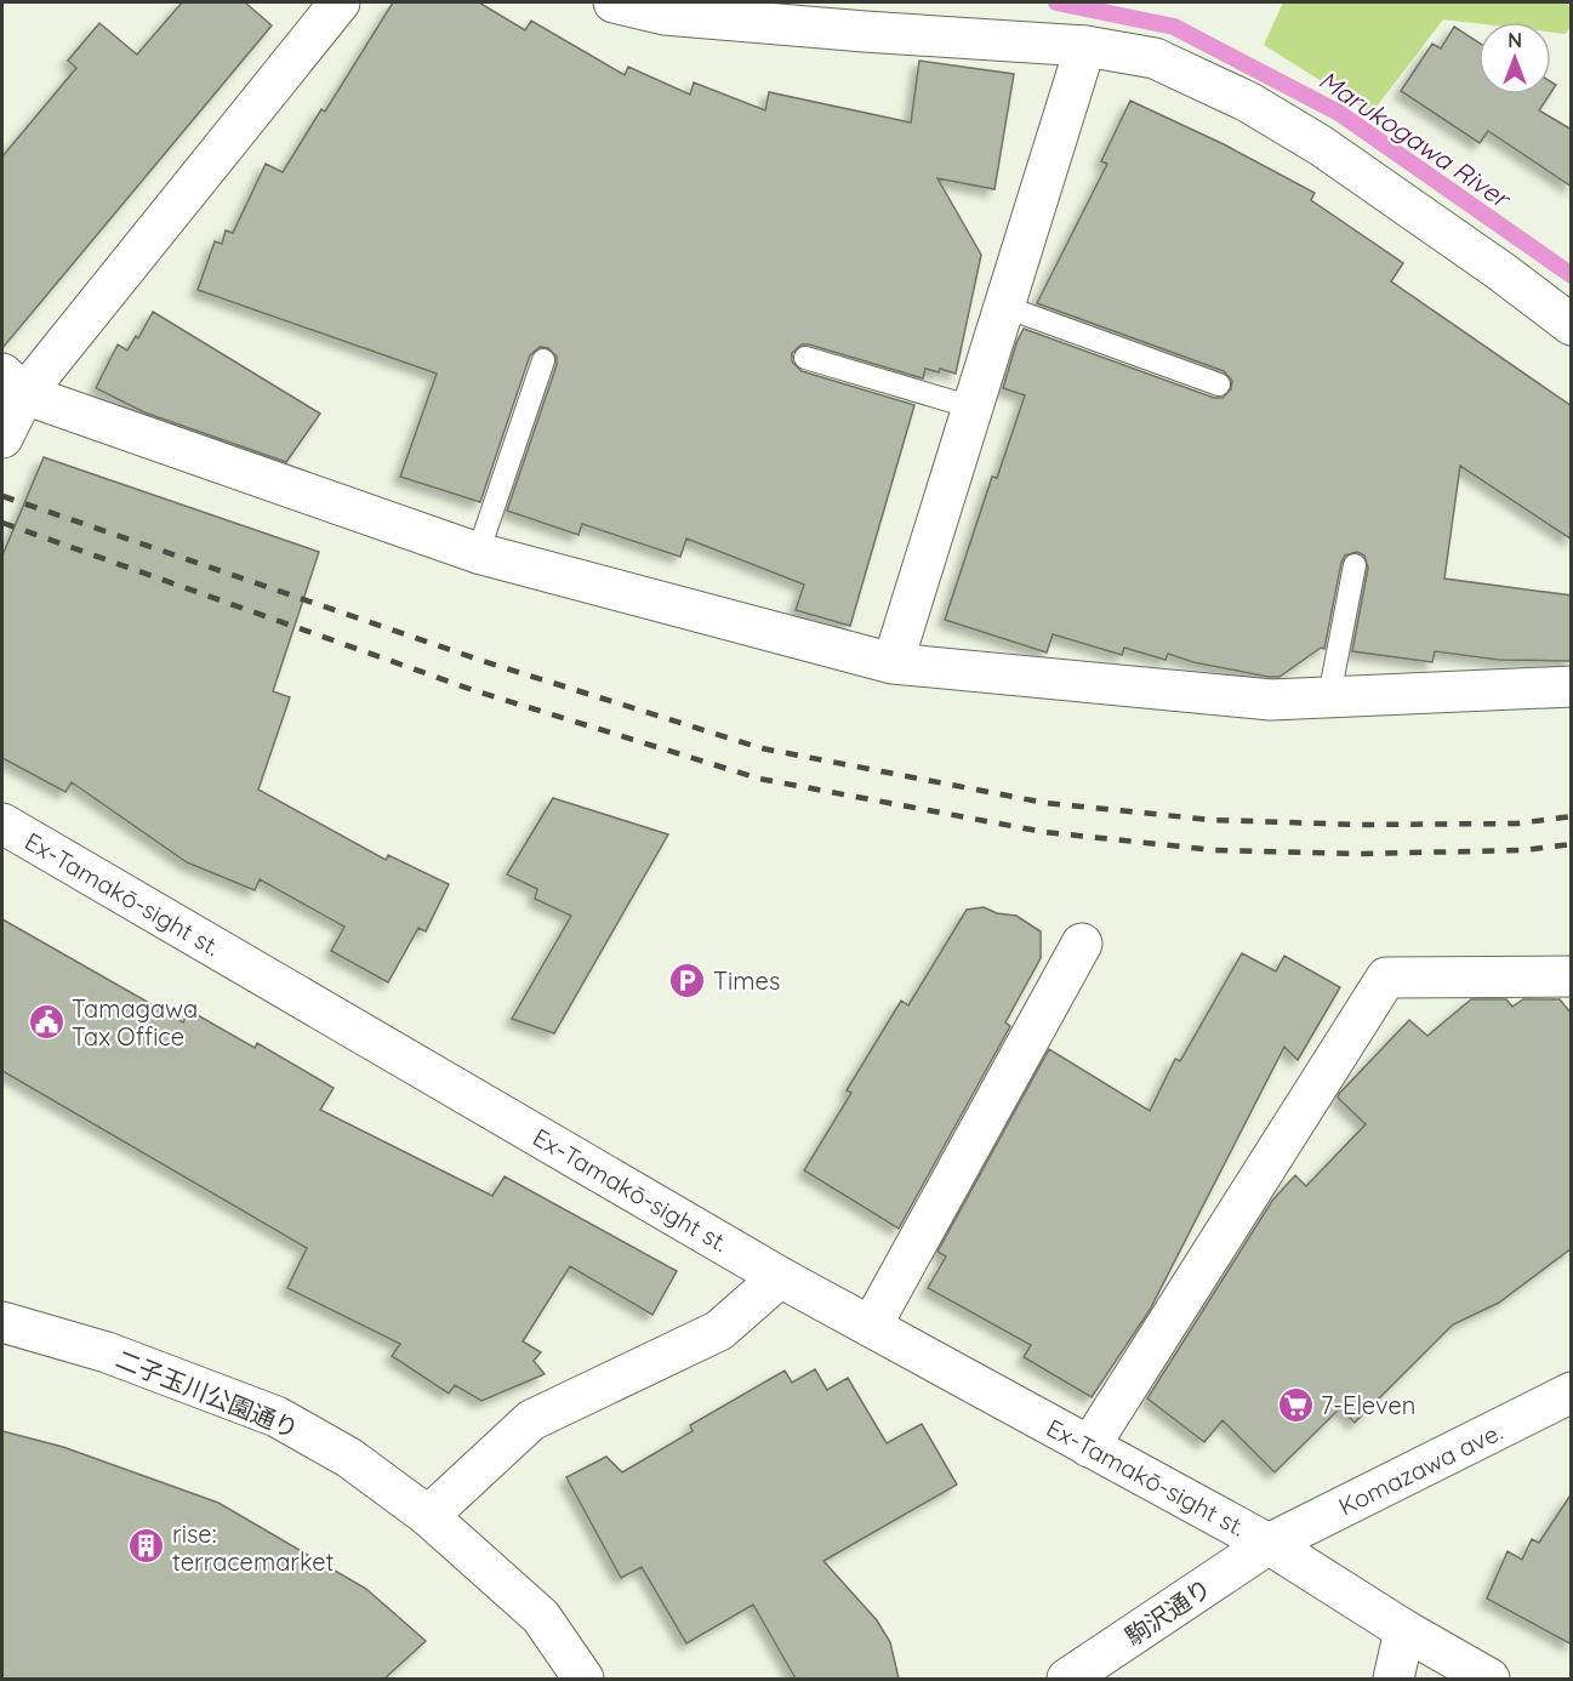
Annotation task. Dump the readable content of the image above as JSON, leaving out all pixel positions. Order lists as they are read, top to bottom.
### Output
{
  "streets": {
    "street": [
      "Ex-Tamakō-sight st.",
      "二子玉川公園通り",
      "Komazawa ave.",
      "駒沢通り"
    ]
  },
  "crossings": [
    ["Ex-Tamakō-sight st.", "Komazawa ave."],
    ["Ex-Tamakō-sight st.", "駒沢通り"],
    ["Komazawa ave.", "駒沢通り"]
  ],
  "water": ["Marukogawa River"],
  "places": {
    "parking": ["Times"],
    "public building": ["Tamagawa Tax Office"],
    "supermarket": ["7-Eleven"],
    "building": ["rise: terracemarket"]
  },
  "north": "top"
}
